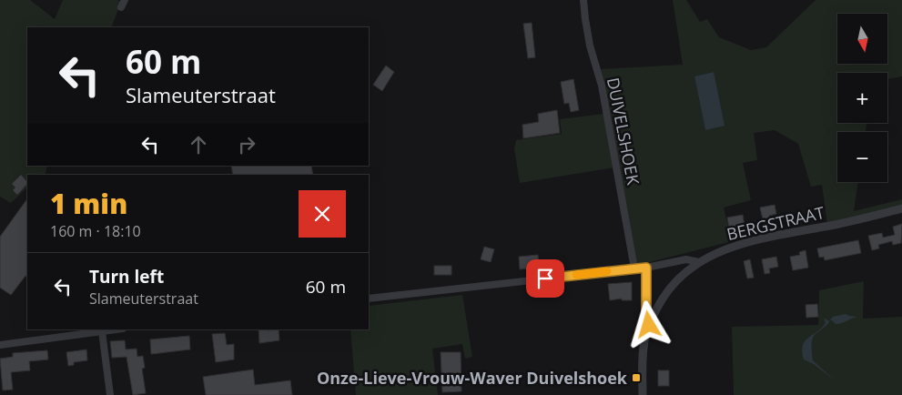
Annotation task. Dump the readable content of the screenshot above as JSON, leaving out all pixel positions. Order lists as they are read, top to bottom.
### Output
{
  "streets": {
    "street": ["DUIVELSHOEK", "BERGSTRAAT"]
  },
  "places": {
    "transit": ["Onze-Lieve-Vrouw-Waver Duivelshoek"]
  },
  "north": "bottom",
  "page": {
    "map_buttons": ["+", "−"],
    "turn": ["60 m", "Slameuterstraat"],
    "heading": ["1 min", "160 m · 18:10"],
    "list": [
      {
        "name": "Turn left",
        "note": "Slameuterstraat",
        "value": "60 m"
      }
    ]
  }
}
